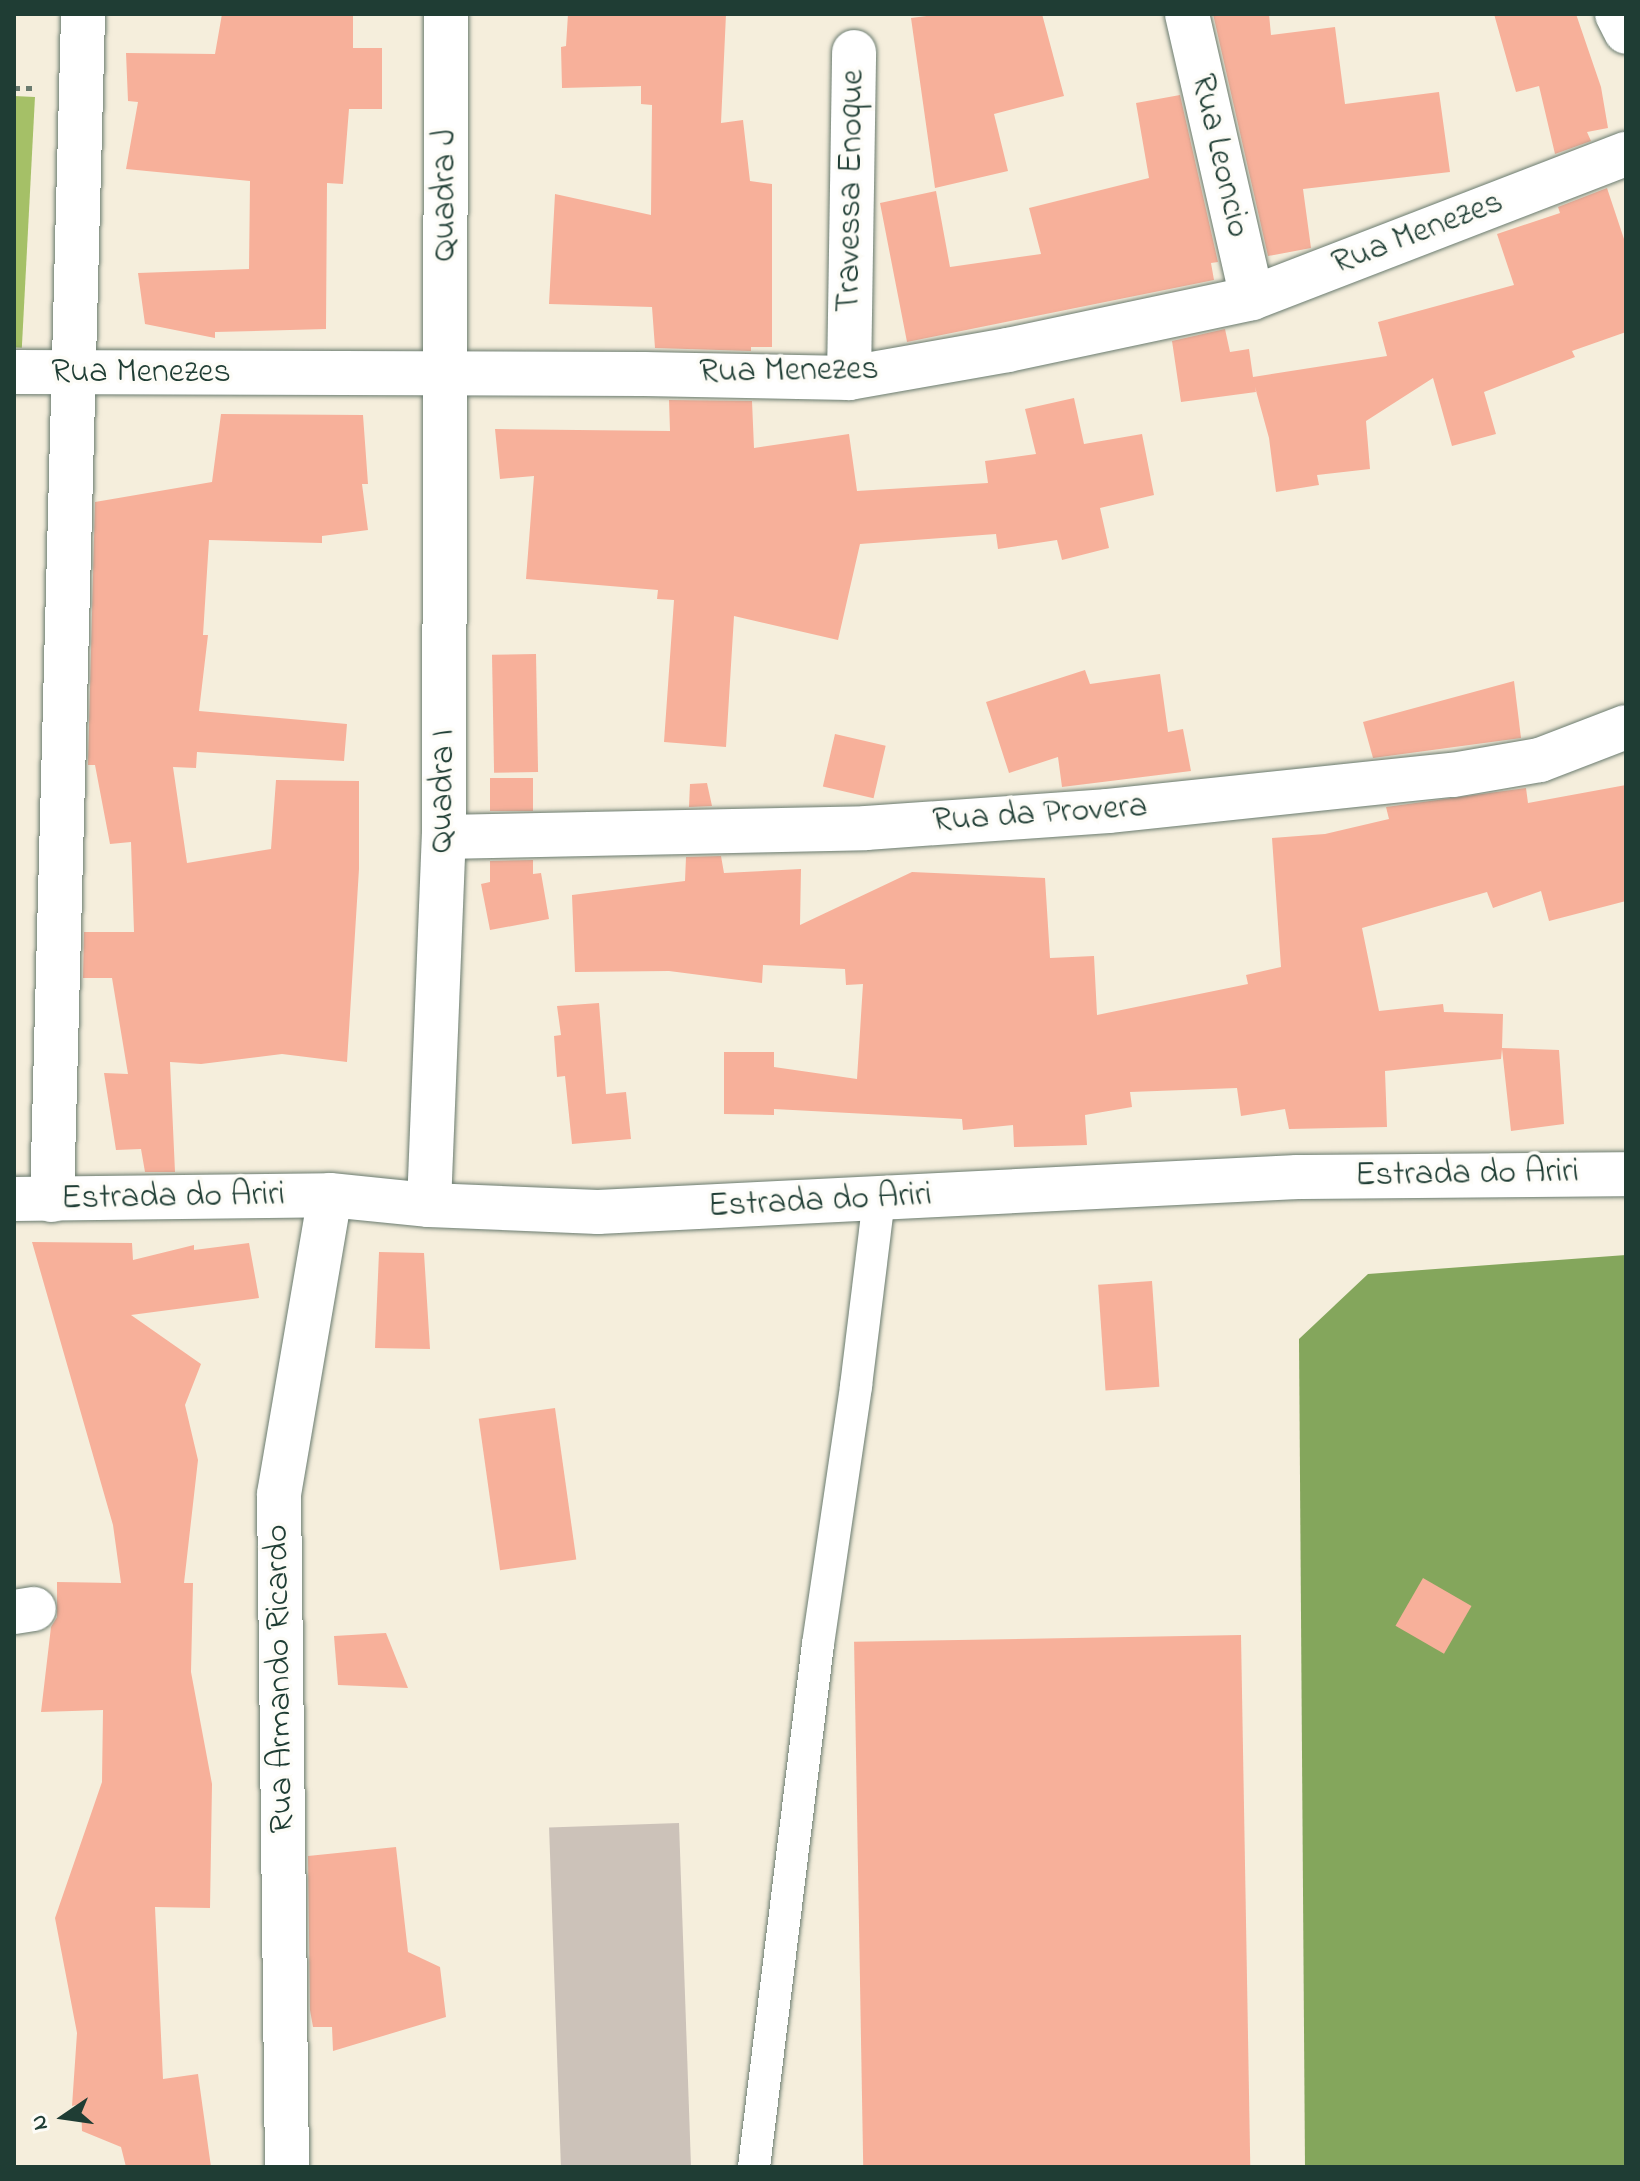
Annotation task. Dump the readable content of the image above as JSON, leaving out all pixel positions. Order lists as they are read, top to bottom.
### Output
{
  "streets": {
    "street": [
      "Rua Leoncio",
      "Travessa Enoque",
      "Quadra J",
      "Rua Menezes",
      "Quadra I",
      "Rua da Provera",
      "Estrada do Ariri",
      "Rua Armando Ricardo"
    ]
  },
  "crossings": [
    ["Rua Leoncio", "Rua Menezes"],
    ["Travessa Enoque", "Rua Menezes"],
    ["Quadra J", "Rua Menezes"],
    ["Quadra J", "Quadra I"],
    ["Rua Menezes", "Quadra I"],
    ["Quadra I", "Rua da Provera"],
    ["Quadra I", "Estrada do Ariri"],
    ["Estrada do Ariri", "Rua Armando Ricardo"]
  ],
  "north": "left"
}
